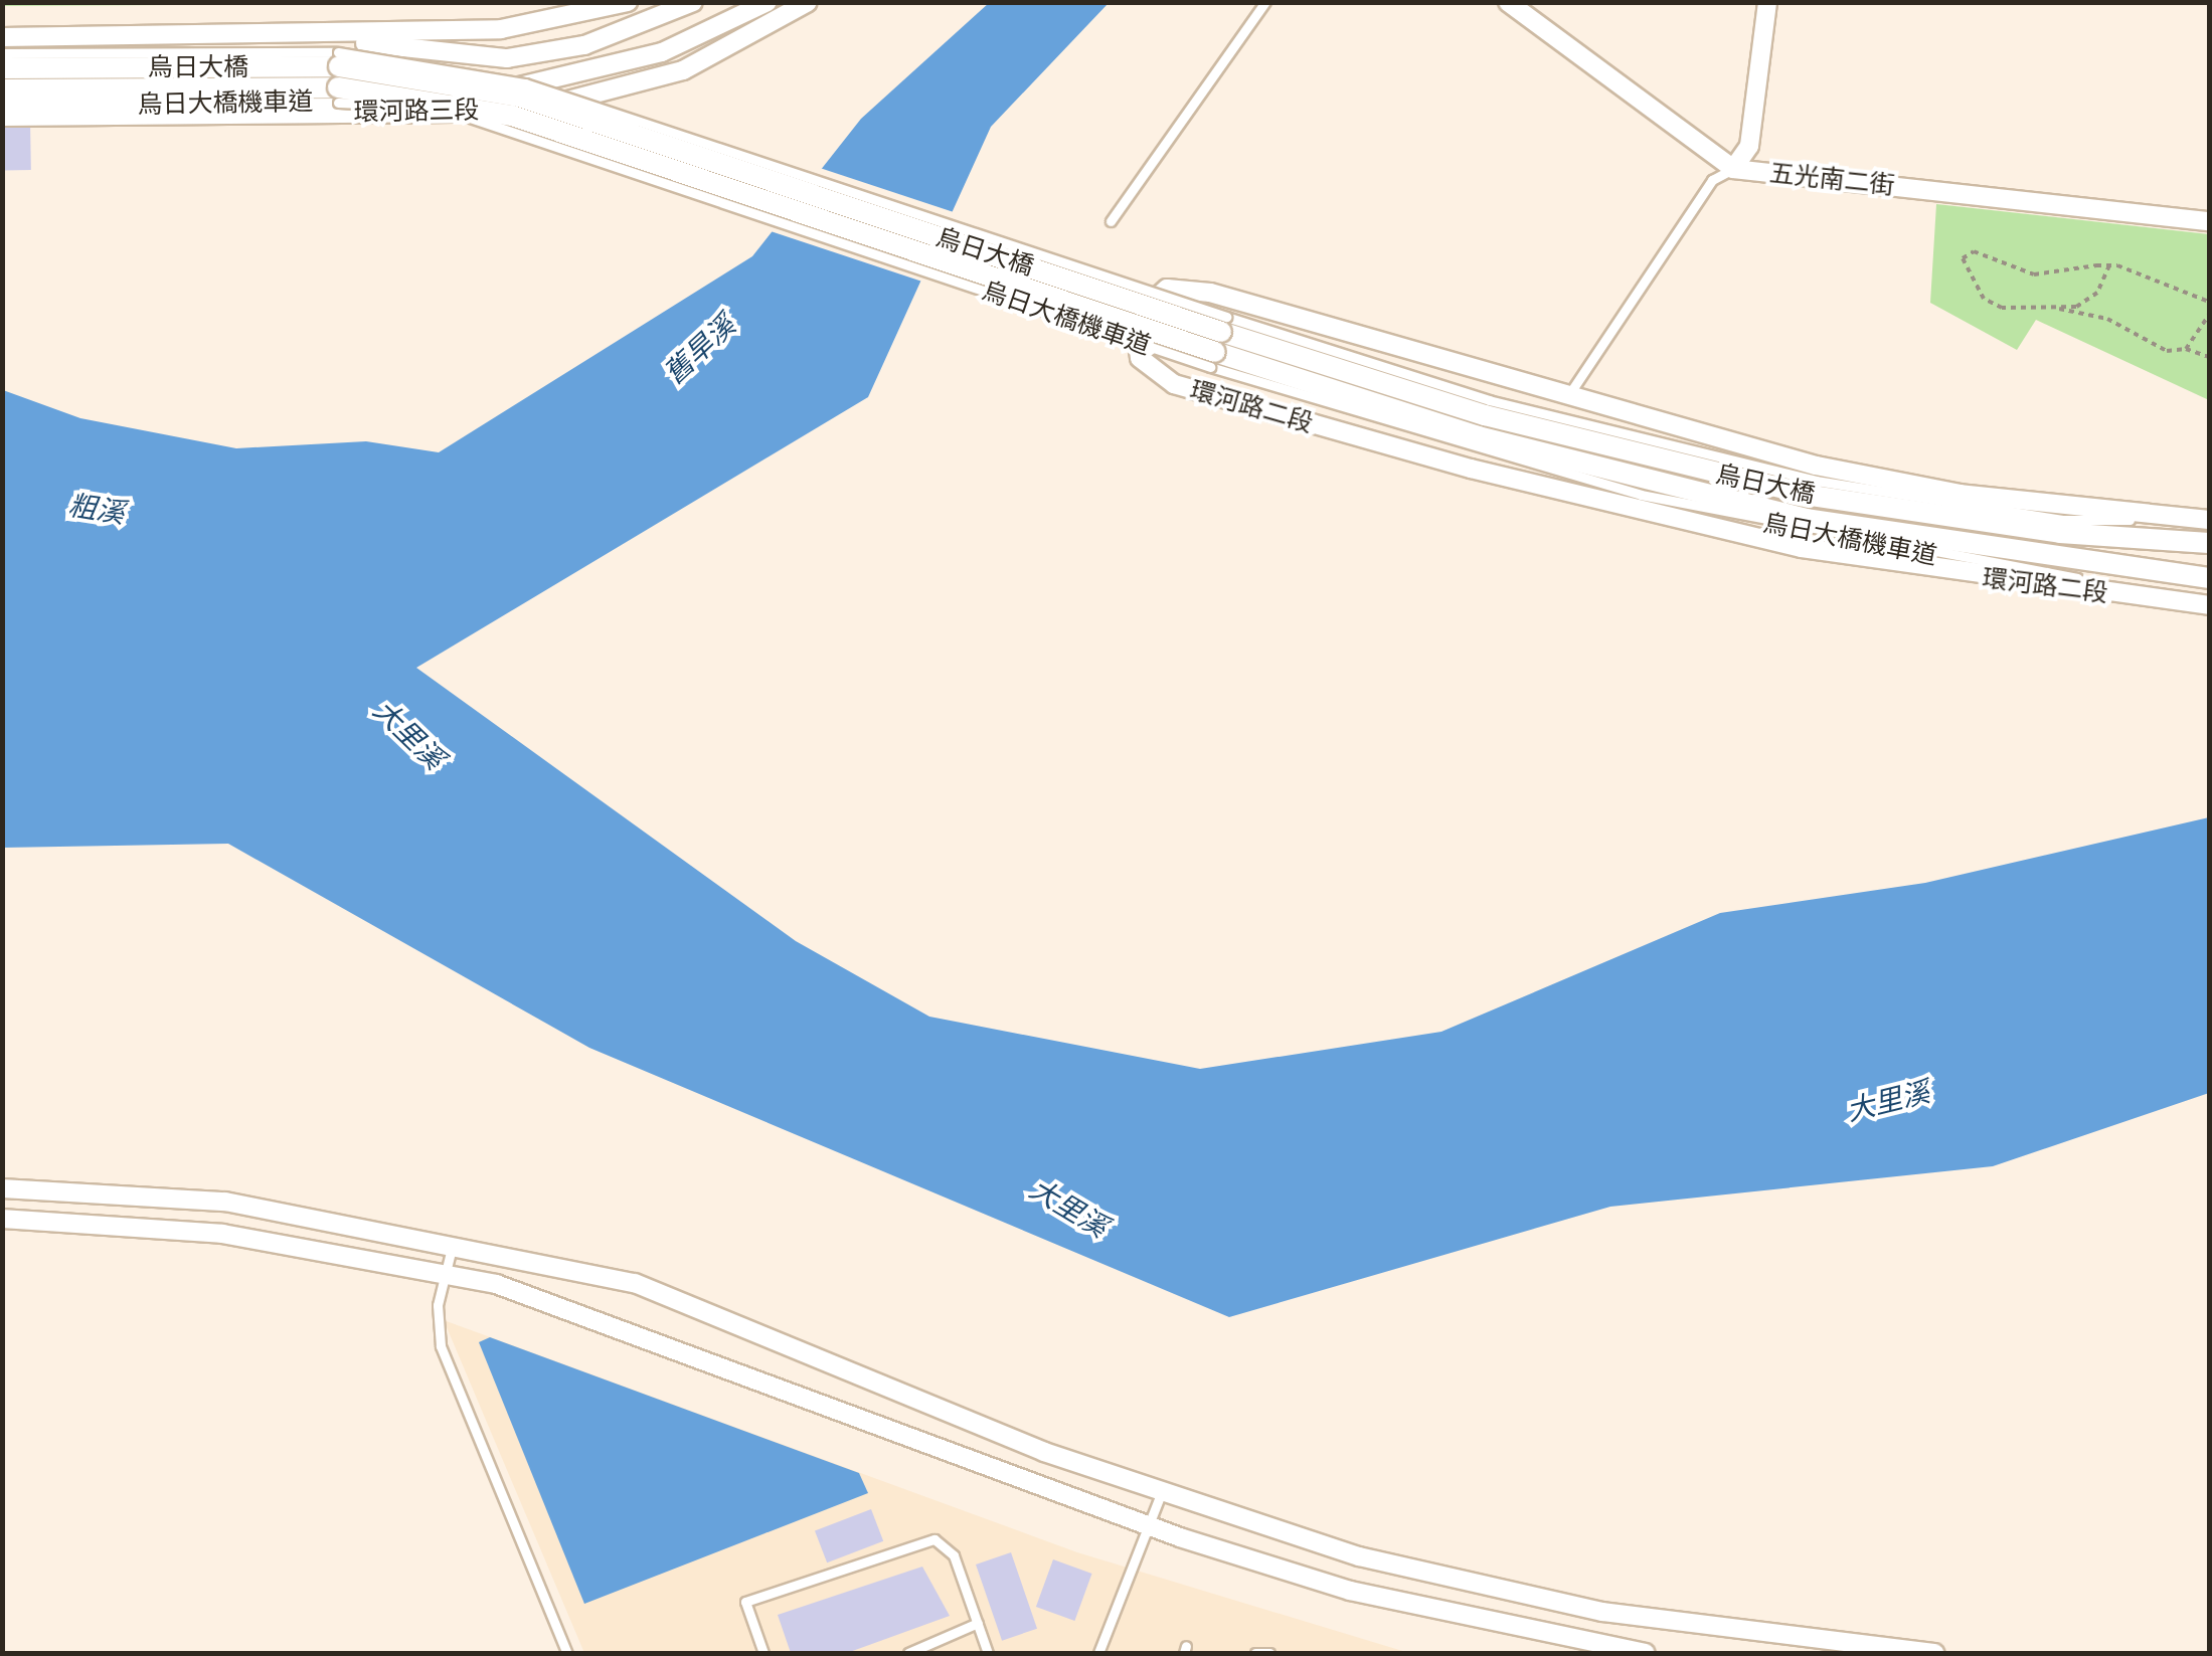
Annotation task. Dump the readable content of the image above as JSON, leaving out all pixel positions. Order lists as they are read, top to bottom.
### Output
{
  "streets": {
    "street": [
      "烏日大橋",
      "環河路三段",
      "五光南二街",
      "環河路二段"
    ],
    "lane": ["烏日大橋機車道"]
  },
  "crossings": [
    ["烏日大橋", "烏日大橋機車道"],
    ["烏日大橋", "環河路二段"],
    ["烏日大橋機車道", "環河路三段"],
    ["烏日大橋機車道", "環河路二段"]
  ],
  "water": ["舊旱溪", "粗溪", "大里溪"]
}
